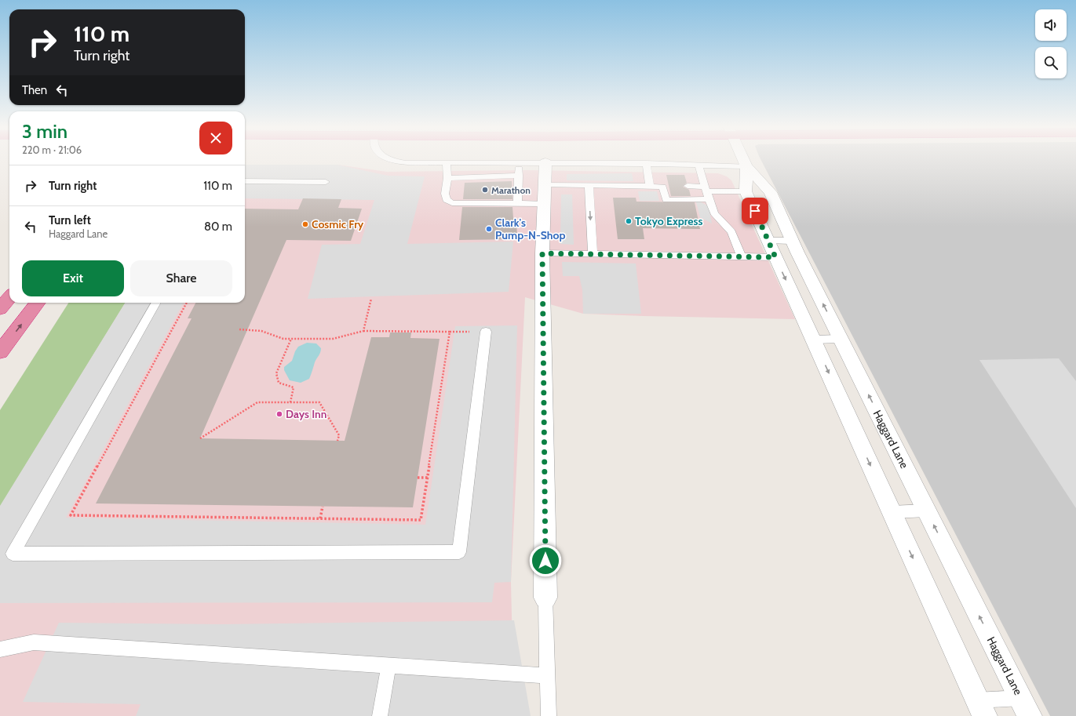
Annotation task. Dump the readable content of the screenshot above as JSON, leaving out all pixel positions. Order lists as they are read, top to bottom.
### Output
{
  "streets": {
    "street": ["Haggard Lane"]
  },
  "places": [
    "Marathon",
    "Tokyo Express",
    "Cosmic Fry",
    "Clark's Pump-N-Shop",
    "Days Inn"
  ],
  "page": {
    "turn": ["110 m", "Turn right"],
    "then": "Then",
    "heading": ["3 min", "220 m · 21:06"],
    "list": [
      {
        "name": "Turn right",
        "value": "110 m"
      },
      {
        "name": "Turn left",
        "note": "Haggard Lane",
        "value": "80 m"
      }
    ],
    "buttons": ["Exit", "Share"]
  }
}
